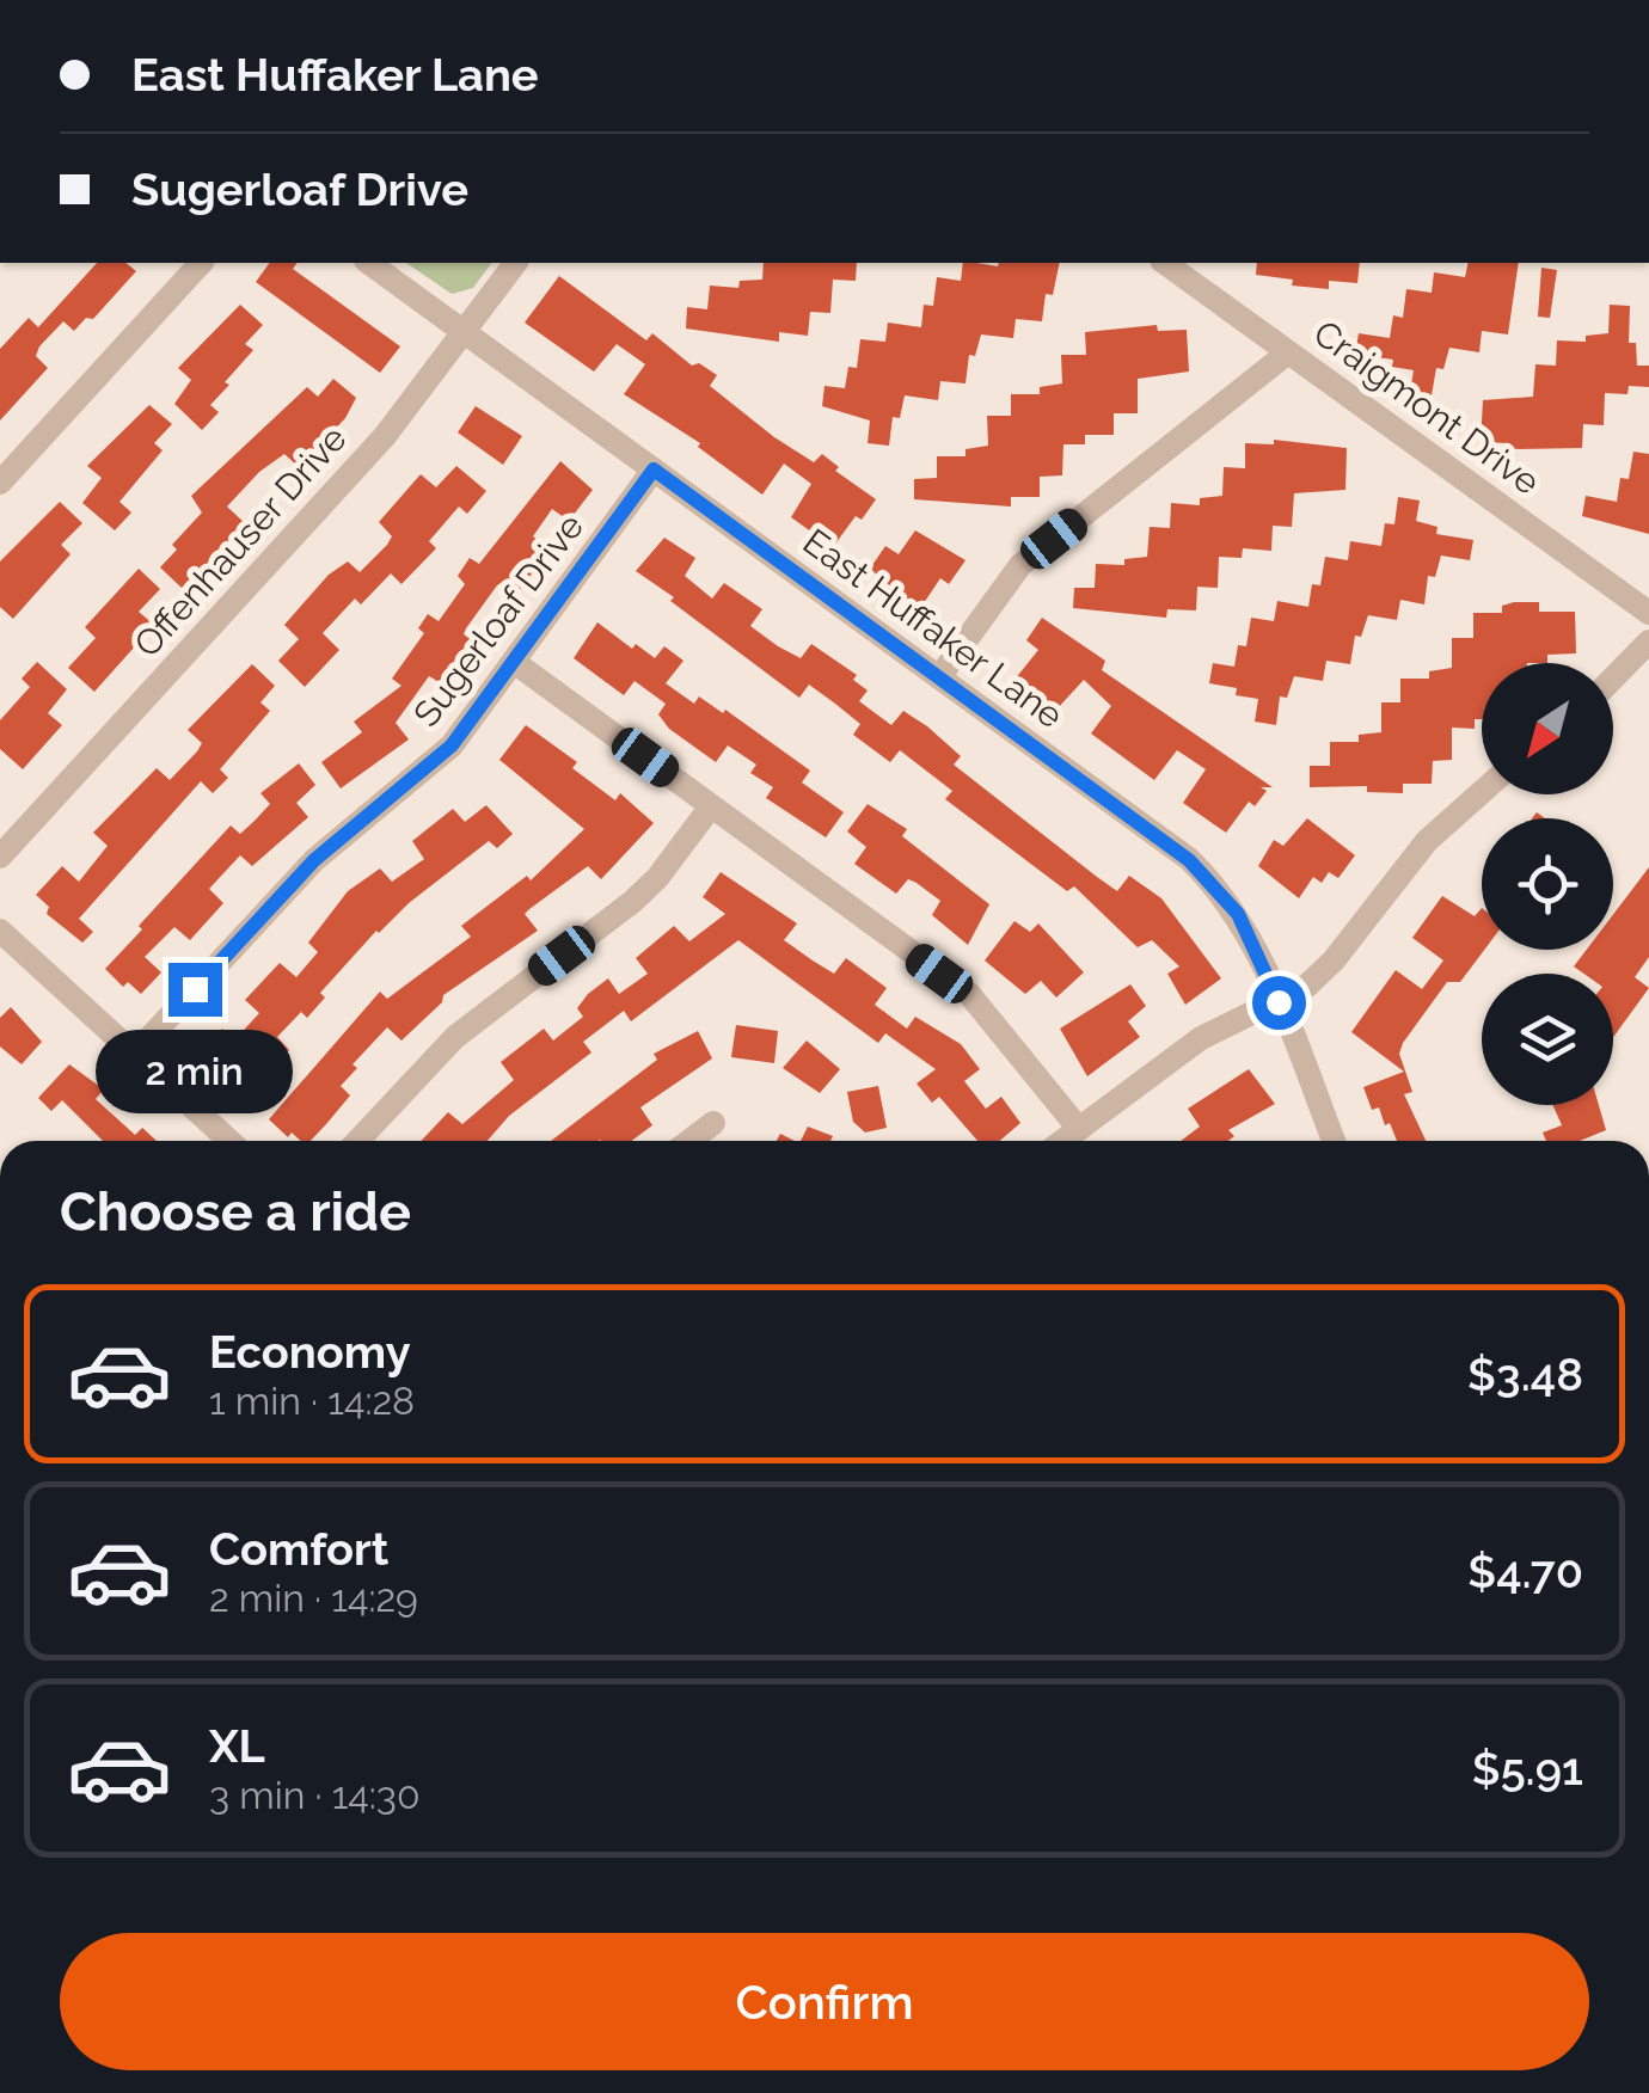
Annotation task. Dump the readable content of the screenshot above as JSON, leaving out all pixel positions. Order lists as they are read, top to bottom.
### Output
{
  "streets": {
    "street": [
      "Craigmont Drive",
      "Offenhauser Drive",
      "Sugerloaf Drive",
      "East Huffaker Lane"
    ]
  },
  "crossings": [
    ["Offenhauser Drive", "East Huffaker Lane"],
    ["Sugerloaf Drive", "East Huffaker Lane"]
  ],
  "north": "bottom left",
  "page": {
    "banner": ["East Huffaker Lane", "Sugerloaf Drive"],
    "bubble": "2 min",
    "heading": "Choose a ride",
    "list": [
      {
        "name": "Economy",
        "note": "1 min · 14:28",
        "value": "$3.48"
      },
      {
        "name": "Comfort",
        "note": "2 min · 14:29",
        "value": "$4.70"
      },
      {
        "name": "XL",
        "note": "3 min · 14:30",
        "value": "$5.91"
      }
    ],
    "buttons": "Confirm"
  }
}
